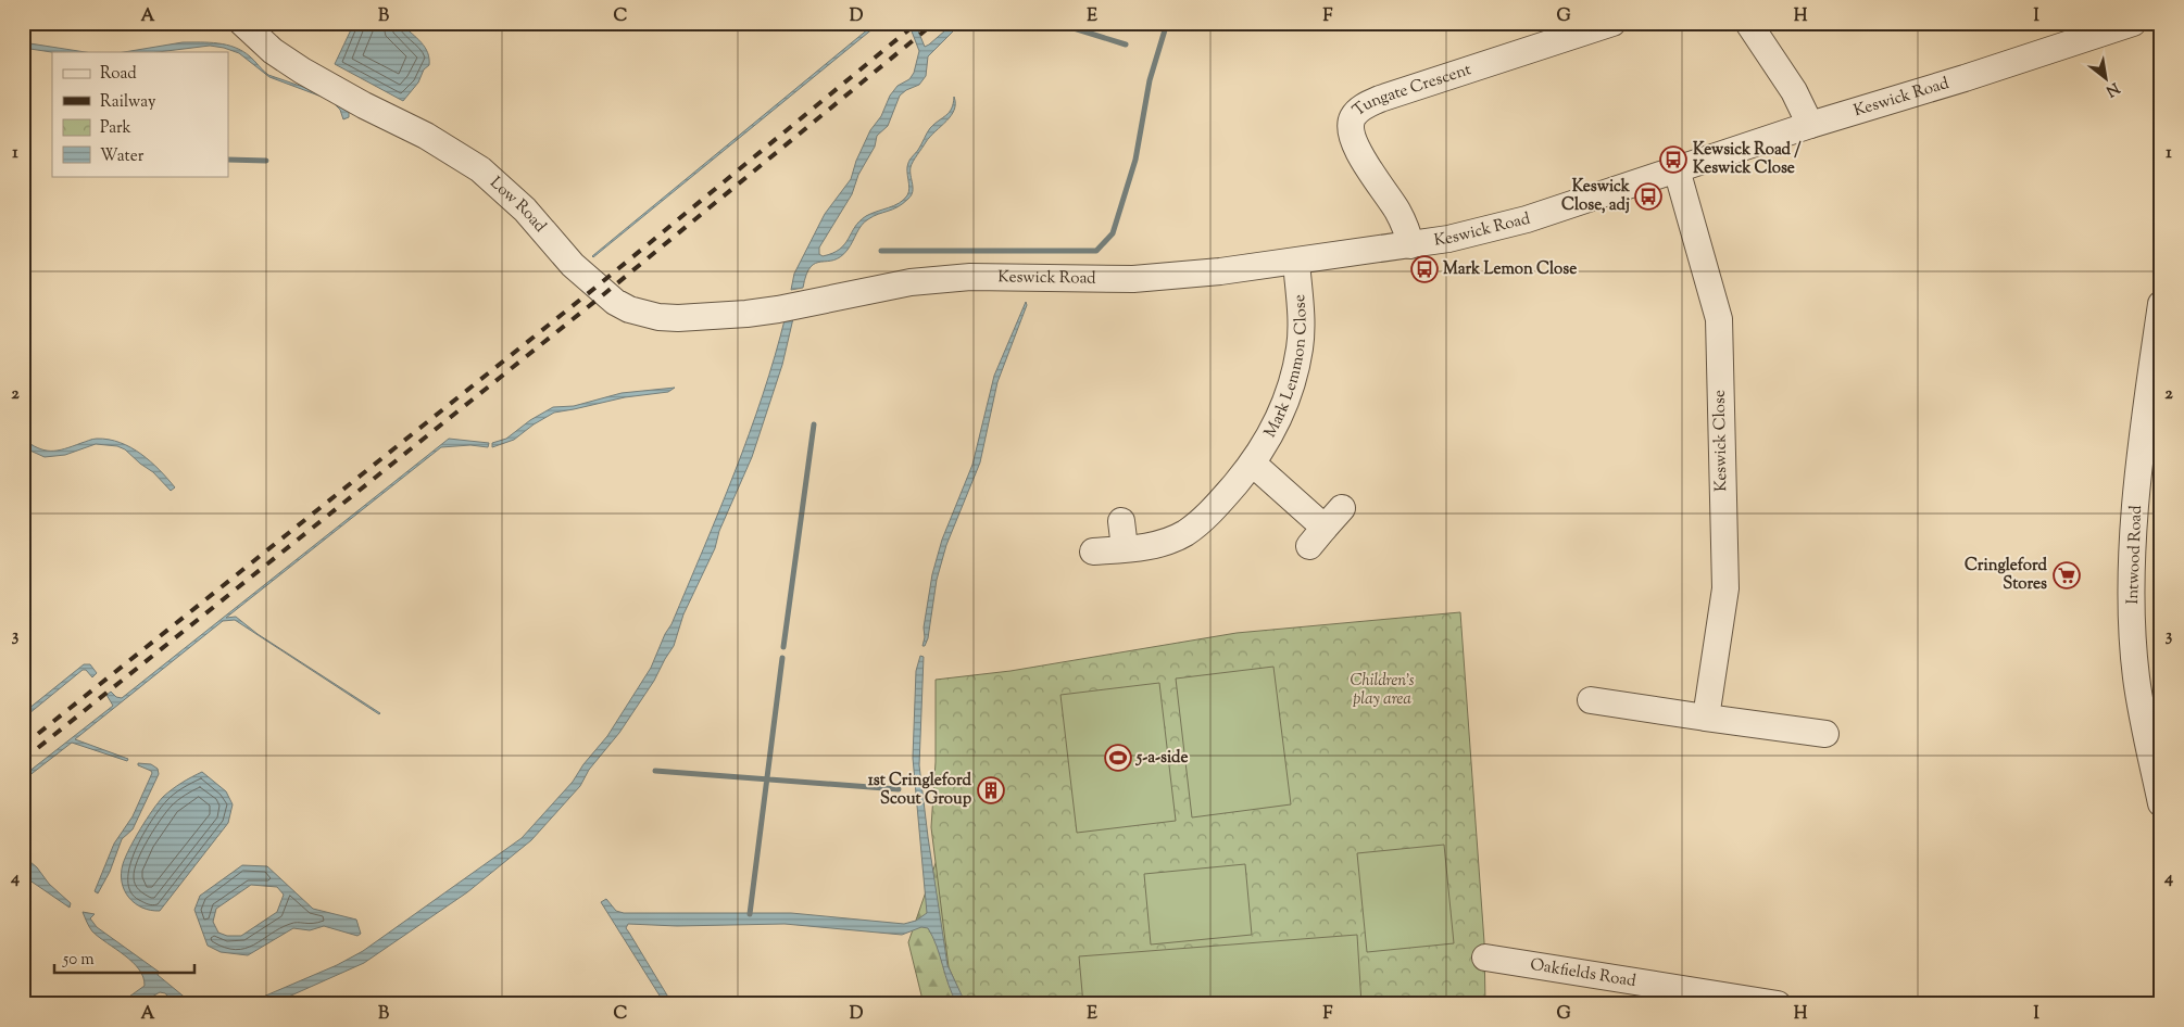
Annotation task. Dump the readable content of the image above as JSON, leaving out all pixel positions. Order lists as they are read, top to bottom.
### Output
{
  "streets": {
    "street": [
      "Tungate Crescent",
      "Keswick Road",
      "Low Road",
      "Mark Lemmon Close",
      "Keswick Close",
      "Intwood Road",
      "Oakfields Road"
    ]
  },
  "crossings": [
    ["Tungate Crescent", "Keswick Road"],
    ["Keswick Road", "Low Road"],
    ["Keswick Road", "Mark Lemmon Close"],
    ["Keswick Road", "Keswick Close"]
  ],
  "parks": ["Children’s play area"],
  "places": {
    "bus stop": ["Kewsick Road / Keswick Close", "Keswick Close, adj", "Mark Lemon Close"],
    "supermarket": ["Cringleford Stores"],
    "sports": ["5-a-side"],
    "building": ["1st Cringleford Scout Group"]
  },
  "legend": [
    "Road",
    "Railway",
    "Park",
    "Water"
  ],
  "scale_bar": "50 m",
  "north": "bottom right",
  "grid": {
    "columns": [
      "A",
      "B",
      "C",
      "D",
      "E",
      "F",
      "G",
      "H",
      "I"
    ],
    "rows": [
      "1",
      "2",
      "3",
      "4"
    ]
  }
}
